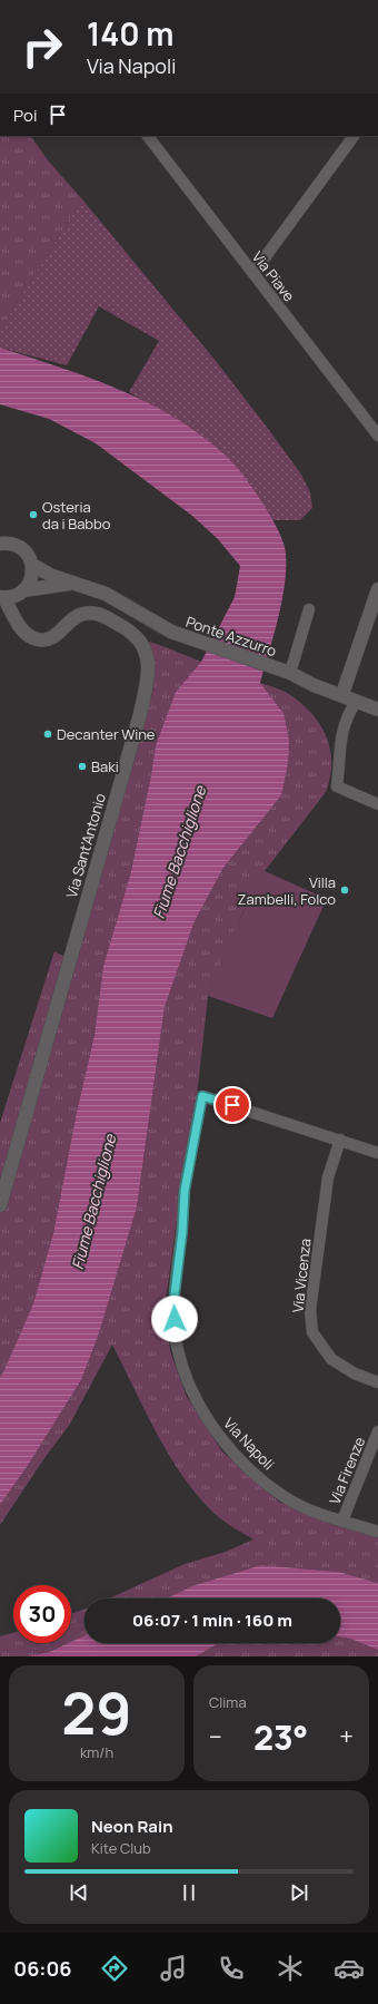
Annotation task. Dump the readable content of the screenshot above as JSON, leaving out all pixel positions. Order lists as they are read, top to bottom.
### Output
{
  "streets": {
    "street": [
      "Via Piave",
      "Ponte Azzurro",
      "Via Sant'Antonio",
      "Via Vicenza",
      "Via Napoli",
      "Via Firenze"
    ]
  },
  "crossings": [
    ["Via Vicenza", "Via Napoli"],
    ["Via Napoli", "Via Firenze"]
  ],
  "water": ["Fiume Bacchiglione"],
  "places": [
    "Osteria da i Babbo",
    "Decanter Wine",
    "Baki",
    "Villa Zambelli, Folco"
  ],
  "page": {
    "turn": ["140 m", "Via Napoli"],
    "then": "Poi",
    "limit": "30",
    "trip": "06:07 · 1 min · 160 m",
    "tile": [
      ["29", "km/h"],
      "Clima"
    ],
    "heat": ["−", "23°", "+"],
    "song": ["Neon Rain", "Kite Club"],
    "tabs": "06:06"
  }
}
